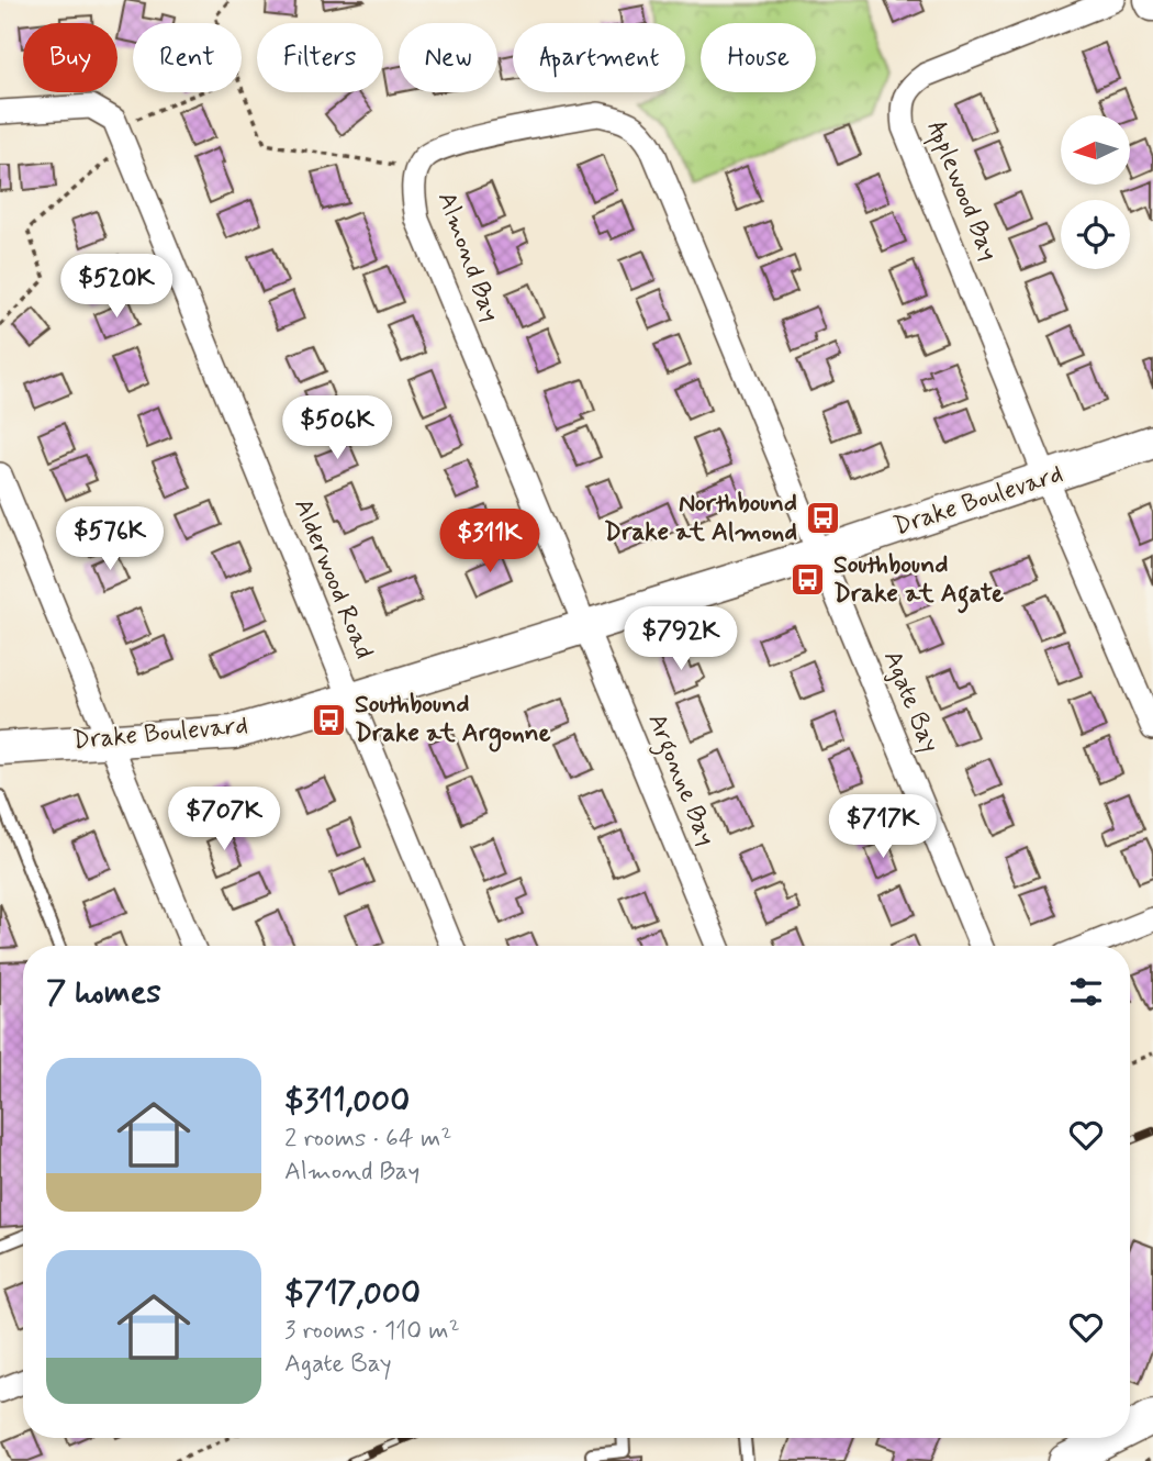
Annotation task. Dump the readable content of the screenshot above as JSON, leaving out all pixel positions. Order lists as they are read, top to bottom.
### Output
{
  "streets": {
    "street": [
      "Applewood Bay",
      "Almond Bay",
      "Drake Boulevard",
      "Alderwood Road",
      "Agate Bay",
      "Argonne Bay"
    ]
  },
  "crossings": [
    ["Applewood Bay", "Drake Boulevard"],
    ["Almond Bay", "Drake Boulevard"],
    ["Almond Bay", "Agate Bay"],
    ["Almond Bay", "Argonne Bay"],
    ["Drake Boulevard", "Alderwood Road"],
    ["Drake Boulevard", "Agate Bay"],
    ["Drake Boulevard", "Argonne Bay"]
  ],
  "places": {
    "bus stop": ["Northbound Drake at Almond", "Southbound Drake at Agate", "Southbound Drake at Argonne"]
  },
  "north": "left",
  "page": {
    "chip": [
      "Buy",
      "Rent",
      "Filters",
      "New",
      "Apartment",
      "House"
    ],
    "price": [
      "$520K",
      "$506K",
      "$576K",
      "$311K",
      "$792K",
      "$707K",
      "$717K"
    ],
    "heading": "7 homes",
    "list": [
      {
        "name": "$311,000",
        "note": "2 rooms · 64 m² · Almond Bay"
      },
      {
        "name": "$717,000",
        "note": "3 rooms · 110 m² · Agate Bay"
      }
    ]
  }
}
